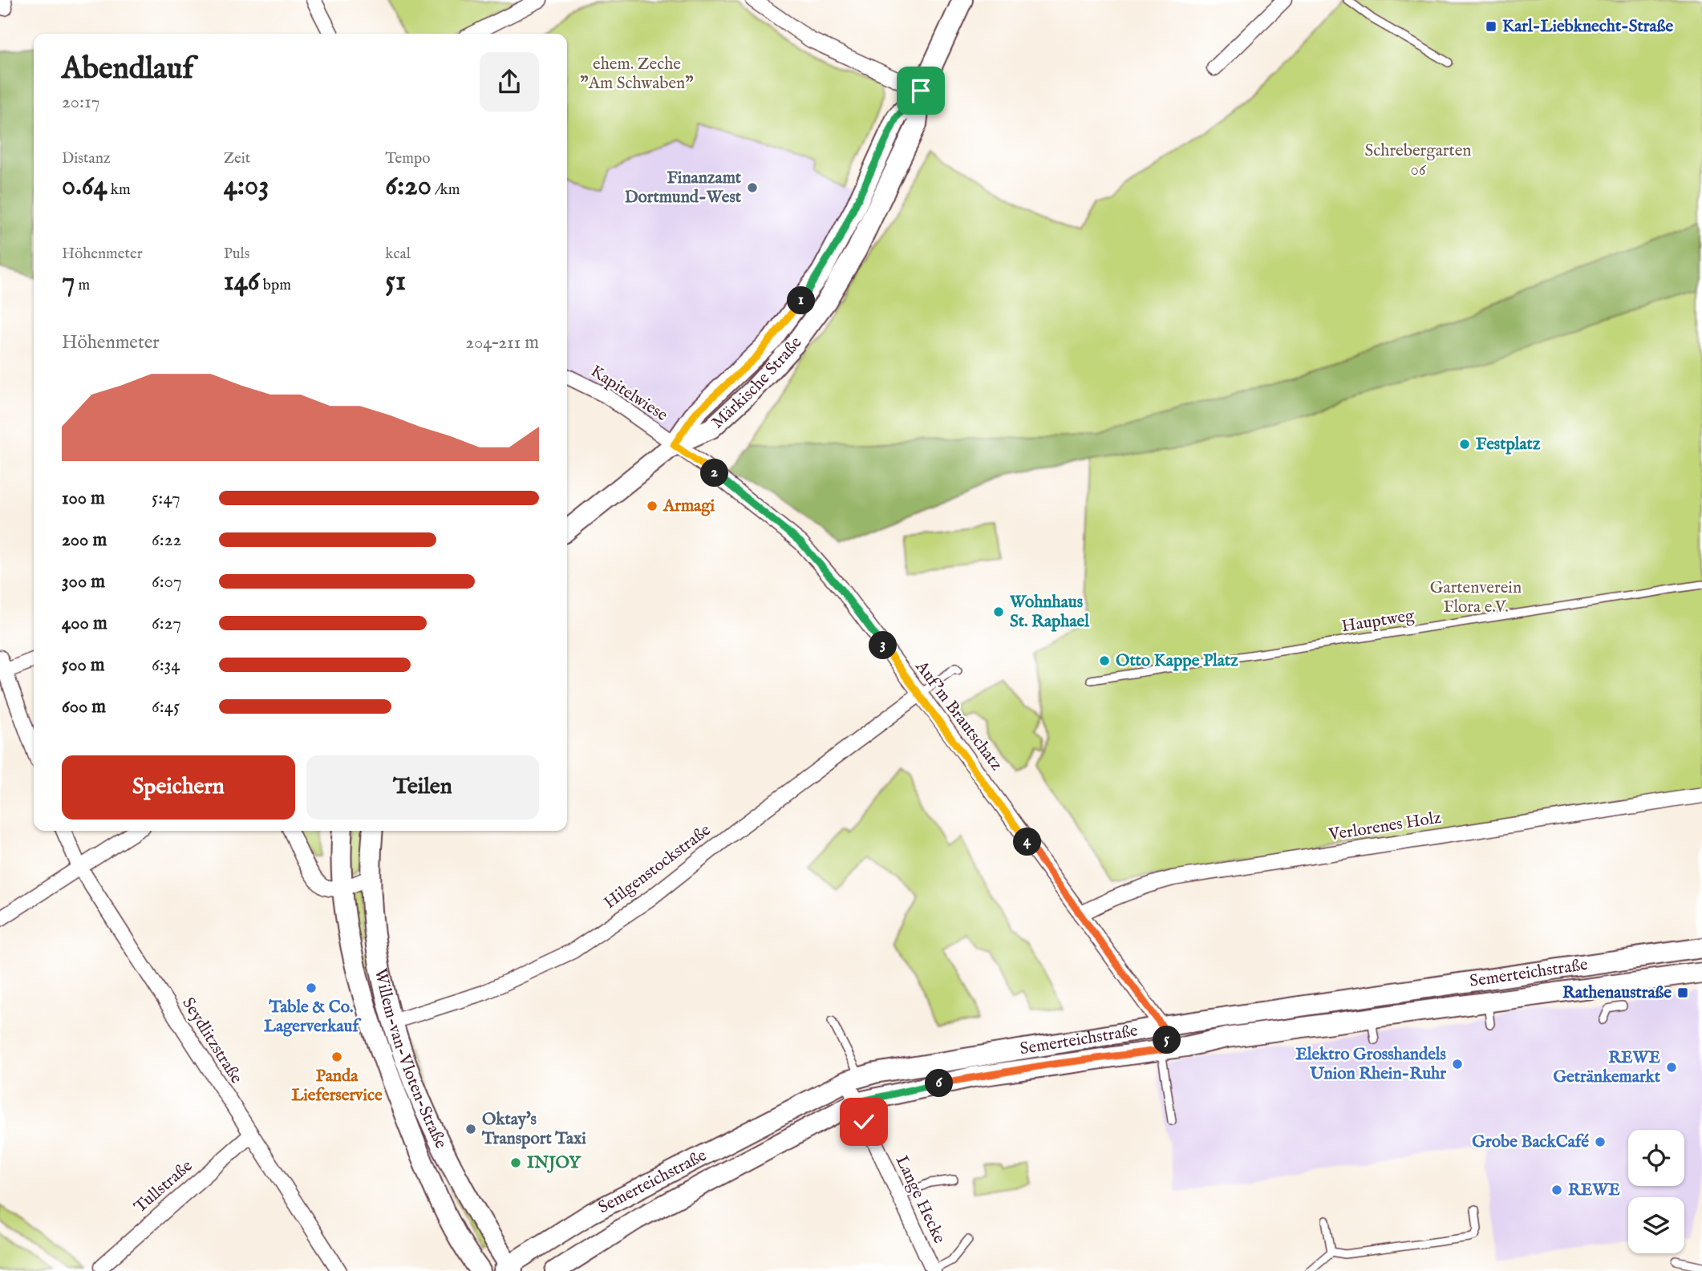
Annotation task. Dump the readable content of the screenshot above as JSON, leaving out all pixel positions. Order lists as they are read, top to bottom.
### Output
{
  "streets": {
    "main road": ["Märkische Straße", "Semerteichstraße", "Willem-van-Vloten-Straße"],
    "street": [
      "Kapitelwiese",
      "Auf'm Brautschatz",
      "Verlorenes Holz",
      "Hilgenstockstraße",
      "Seydlitzstraße",
      "Tullstraße",
      "Lange Hecke"
    ],
    "lane": ["Hauptweg"]
  },
  "crossings": [
    ["Märkische Straße", "Kapitelwiese"],
    ["Märkische Straße", "Auf'm Brautschatz"],
    ["Kapitelwiese", "Auf'm Brautschatz"],
    ["Auf'm Brautschatz", "Verlorenes Holz"],
    ["Auf'm Brautschatz", "Hilgenstockstraße"],
    ["Auf'm Brautschatz", "Semerteichstraße"],
    ["Hilgenstockstraße", "Willem-van-Vloten-Straße"],
    ["Semerteichstraße", "Willem-van-Vloten-Straße"],
    ["Semerteichstraße", "Lange Hecke"],
    ["Seydlitzstraße", "Tullstraße"]
  ],
  "parks": ["ehem. Zeche \"Am Schwaben\"", "Schrebergarten 06", "Gartenverein Flora e.V."],
  "places": {
    "transit": ["Karl-Liebknecht-Straße", "Rathenaustraße"],
    "other": [
      "Finanzamt Dortmund-West",
      "Festplatz",
      "Armagi",
      "Wohnhaus St. Raphael",
      "Otto Kappe Platz",
      "Table & Co. Lagerverkauf",
      "Panda Lieferservice",
      "Elektro Grosshandels Union Rhein-Ruhr",
      "REWE Getränkemarkt",
      "Oktay's Transport Taxi",
      "Grobe BackCafé",
      "INJOY",
      "REWE"
    ]
  },
  "page": {
    "heading": ["Abendlauf", "20:17"],
    "stats": [
      ["Distanz", "0.64 km"],
      ["Zeit", "4:03"],
      ["Tempo", "6:20 /km"],
      ["Höhenmeter", "7 m"],
      ["Puls", "146 bpm"],
      ["kcal", "51"]
    ],
    "pins": [
      "1",
      "2",
      "3",
      "4",
      "5",
      "6"
    ],
    "chart": ["Höhenmeter", "204–211 m"],
    "list": [
      {
        "name": "100 m",
        "note": "5:47"
      },
      {
        "name": "200 m",
        "note": "6:22"
      },
      {
        "name": "300 m",
        "note": "6:07"
      },
      {
        "name": "400 m",
        "note": "6:27"
      },
      {
        "name": "500 m",
        "note": "6:34"
      },
      {
        "name": "600 m",
        "note": "6:45"
      }
    ],
    "buttons": ["Speichern", "Teilen"]
  }
}
